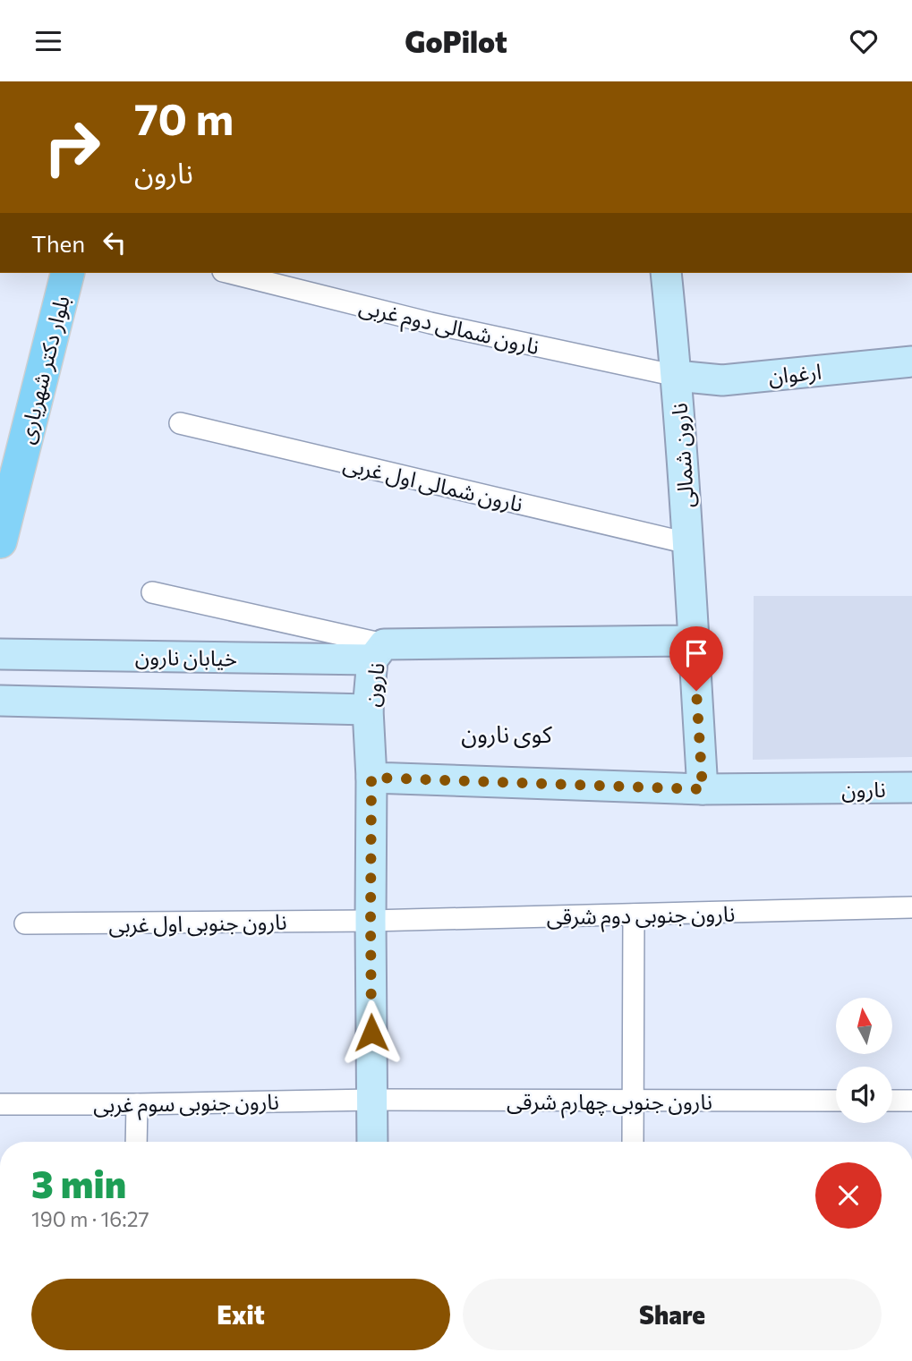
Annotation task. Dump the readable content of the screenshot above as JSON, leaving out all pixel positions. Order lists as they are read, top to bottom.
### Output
{
  "streets": {
    "main road": ["بلوار دکتر شهریاری"],
    "street": [
      "نارون شمالی دوم غربی",
      "ارغوان",
      "نارون شمالی",
      "نارون شمالی اول غربی",
      "خیابان نارون",
      "نارون",
      "نارون جنوبی دوم شرقی",
      "نارون جنوبی اول غربی",
      "نارون جنوبی چهارم شرقی",
      "نارون جنوبی سوم غربی"
    ]
  },
  "crossings": [
    ["نارون شمالی دوم غربی", "ارغوان"],
    ["نارون شمالی دوم غربی", "نارون شمالی"],
    ["ارغوان", "نارون شمالی"],
    ["نارون شمالی", "نارون شمالی اول غربی"],
    ["نارون شمالی", "نارون"],
    ["خیابان نارون", "نارون"],
    ["نارون جنوبی دوم شرقی", "نارون جنوبی اول غربی"],
    ["نارون جنوبی چهارم شرقی", "نارون جنوبی سوم غربی"]
  ],
  "districts": ["کوی نارون"],
  "north": "top",
  "page": {
    "header": "GoPilot",
    "turn": ["70 m", "نارون"],
    "then": "Then",
    "heading": ["3 min", "190 m · 16:27"],
    "buttons": ["Exit", "Share"]
  }
}
